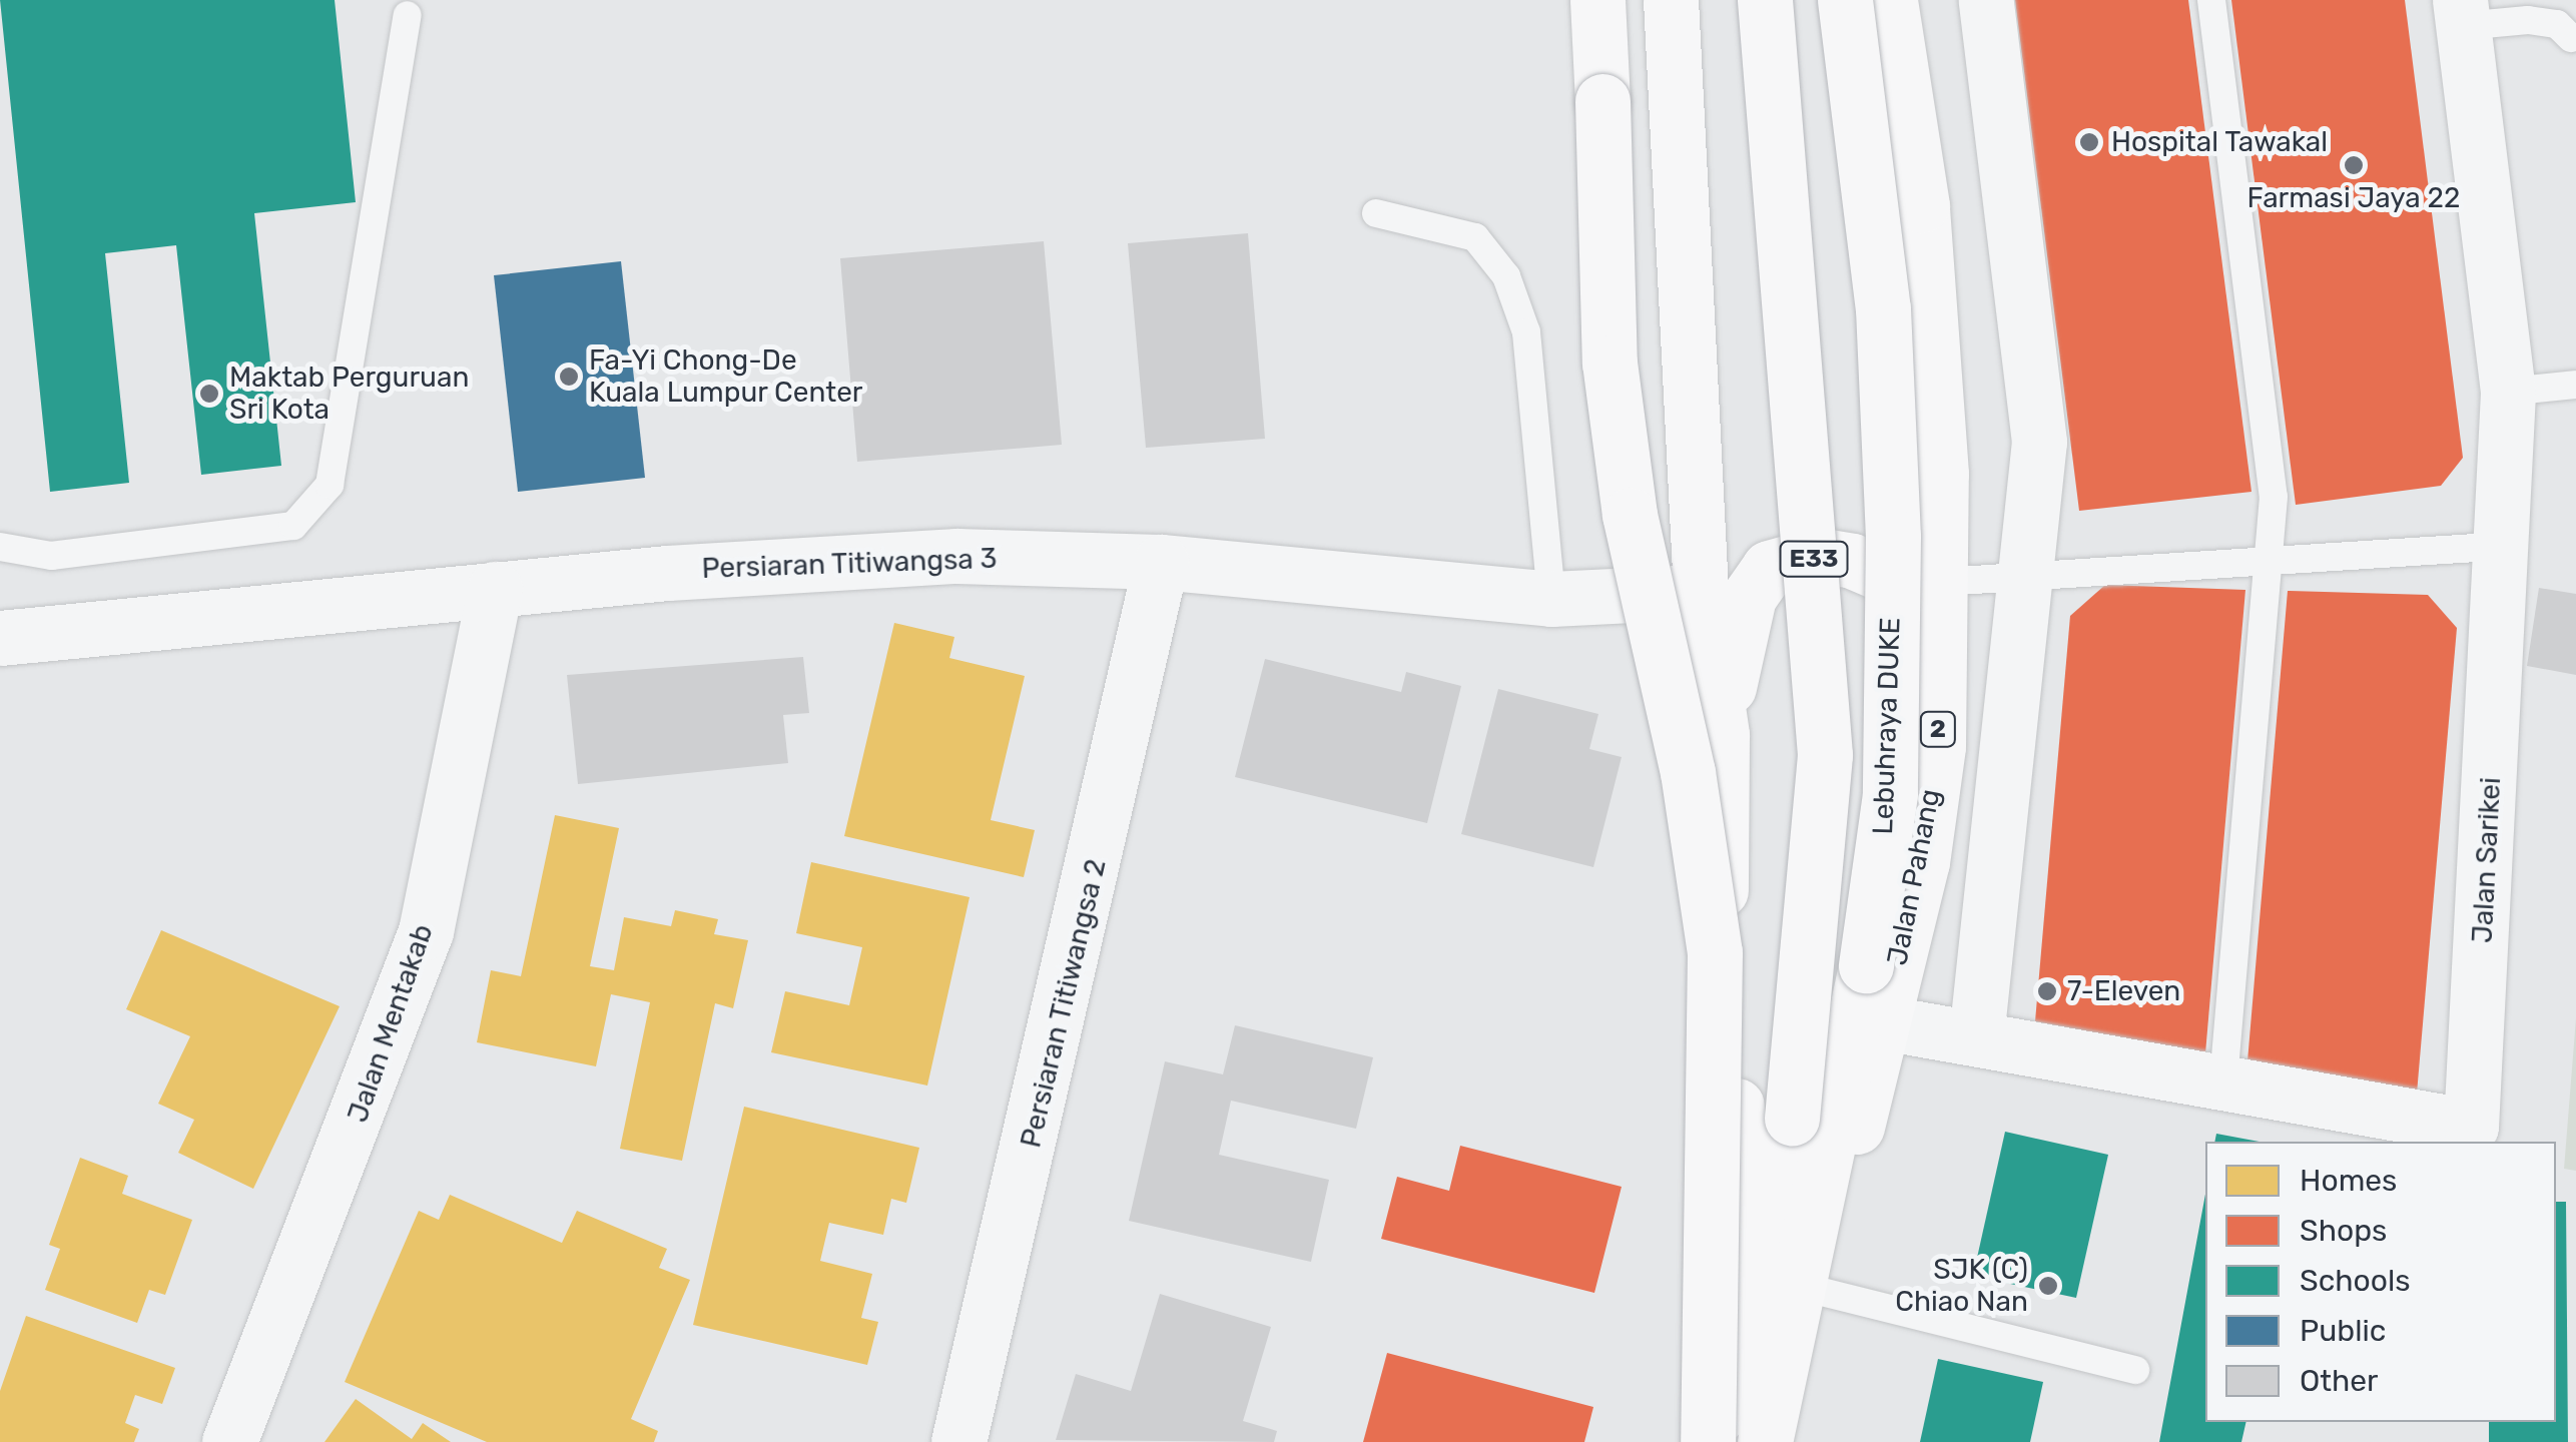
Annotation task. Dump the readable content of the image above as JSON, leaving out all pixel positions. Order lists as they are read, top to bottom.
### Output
{
  "streets": {
    "main road": [
      "E33",
      "Lebuhraya DUKE",
      "2",
      "Jalan Pahang"
    ],
    "street": [
      "Persiaran Titiwangsa 3",
      "Jalan Sarikei",
      "Persiaran Titiwangsa 2",
      "Jalan Mentakab"
    ]
  },
  "crossings": [
    ["Persiaran Titiwangsa 3", "Persiaran Titiwangsa 2"],
    ["Persiaran Titiwangsa 3", "Jalan Mentakab"],
    ["Jalan Sarikei", "Jalan Pahang"]
  ],
  "places": [
    "Hospital Tawakal",
    "Farmasi Jaya 22",
    "Fa-Yi Chong-De Kuala Lumpur Center",
    "Maktab Perguruan Sri Kota",
    "7-Eleven",
    "SJK (C) Chiao Nan"
  ],
  "legend": [
    "Homes",
    "Shops",
    "Schools",
    "Public",
    "Other"
  ]
}
